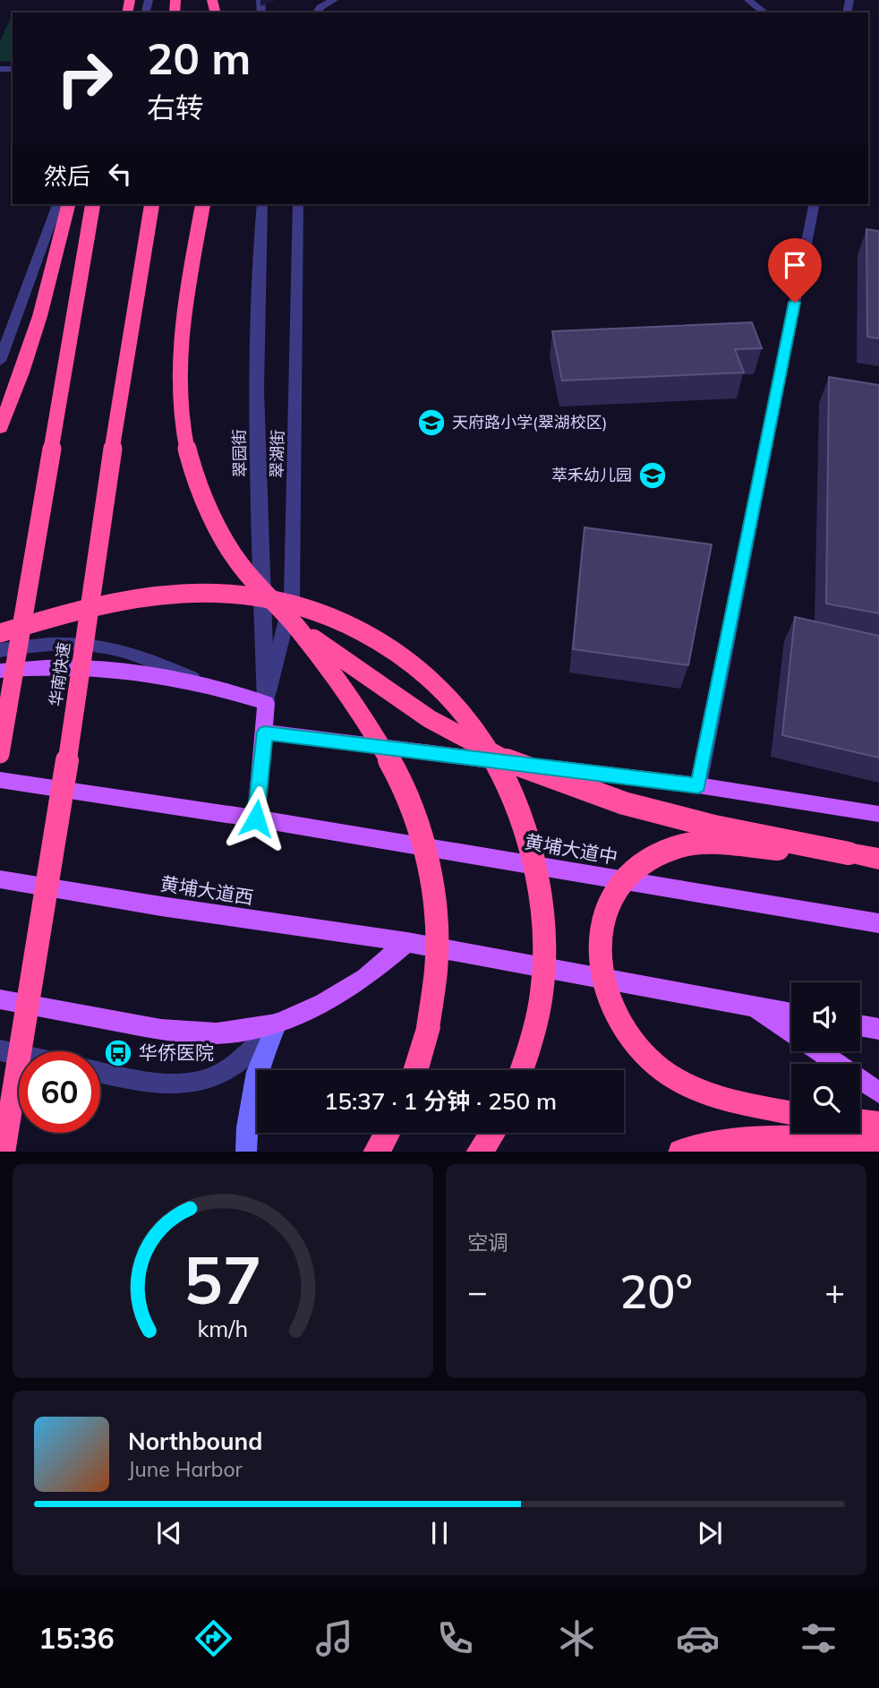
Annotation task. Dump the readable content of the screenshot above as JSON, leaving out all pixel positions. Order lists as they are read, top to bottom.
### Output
{
  "streets": {
    "highway": ["华南快速"],
    "main road": ["黄埔大道中", "黄埔大道西"],
    "street": ["翠园街", "翠湖街"]
  },
  "crossings": [
    ["翠园街", "翠湖街"]
  ],
  "places": {
    "school or university": ["天府路小学(翠湖校区)", "萃禾幼儿园"],
    "bus stop": ["华侨医院"]
  },
  "page": {
    "turn": ["20 m", "右转"],
    "then": "然后",
    "limit": "60",
    "trip": "15:37 · 1 分钟 · 250 m",
    "tile": "空调",
    "heat": ["−", "20°", "+"],
    "song": ["Northbound", "June Harbor"],
    "tabs": "15:36",
    "gauge": ["57", "km/h"]
  }
}
